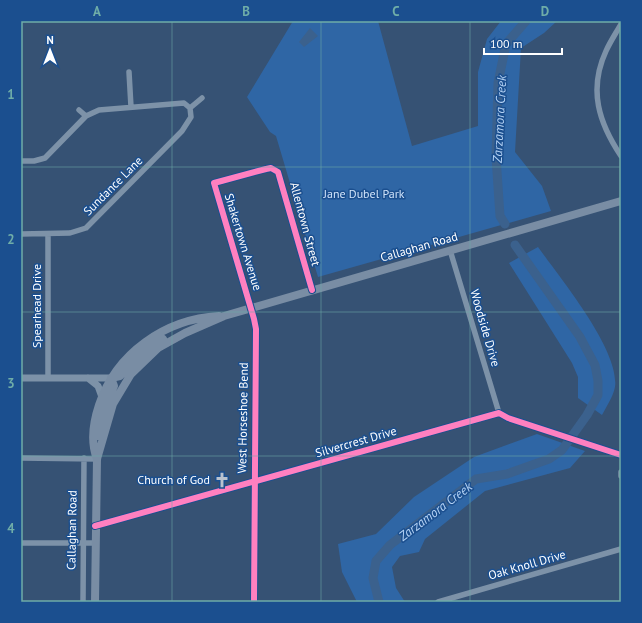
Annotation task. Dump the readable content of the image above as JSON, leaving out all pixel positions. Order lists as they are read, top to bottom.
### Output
{
  "streets": {
    "main road": ["Callaghan Road"],
    "street": [
      "Sundance Lane",
      "Allentown Street",
      "Shakertown Avenue",
      "Spearhead Drive",
      "Woodside Drive",
      "West Horseshoe Bend",
      "Silvercrest Drive",
      "Oak Knoll Drive"
    ]
  },
  "crossings": [
    ["Sundance Lane", "Spearhead Drive"],
    ["Allentown Street", "Shakertown Avenue"],
    ["Allentown Street", "Callaghan Road"],
    ["Shakertown Avenue", "Callaghan Road"],
    ["Shakertown Avenue", "West Horseshoe Bend"],
    ["Callaghan Road", "Woodside Drive"],
    ["Callaghan Road", "West Horseshoe Bend"],
    ["Callaghan Road", "Silvercrest Drive"],
    ["Woodside Drive", "Silvercrest Drive"],
    ["West Horseshoe Bend", "Silvercrest Drive"]
  ],
  "water": ["Zarzamora Creek"],
  "parks": ["Jane Dubel Park"],
  "places": {
    "church": ["Church of God"]
  },
  "scale_bar": "100 m",
  "north": "top",
  "grid": {
    "columns": [
      "A",
      "B",
      "C",
      "D"
    ],
    "rows": [
      "1",
      "2",
      "3",
      "4"
    ]
  }
}
